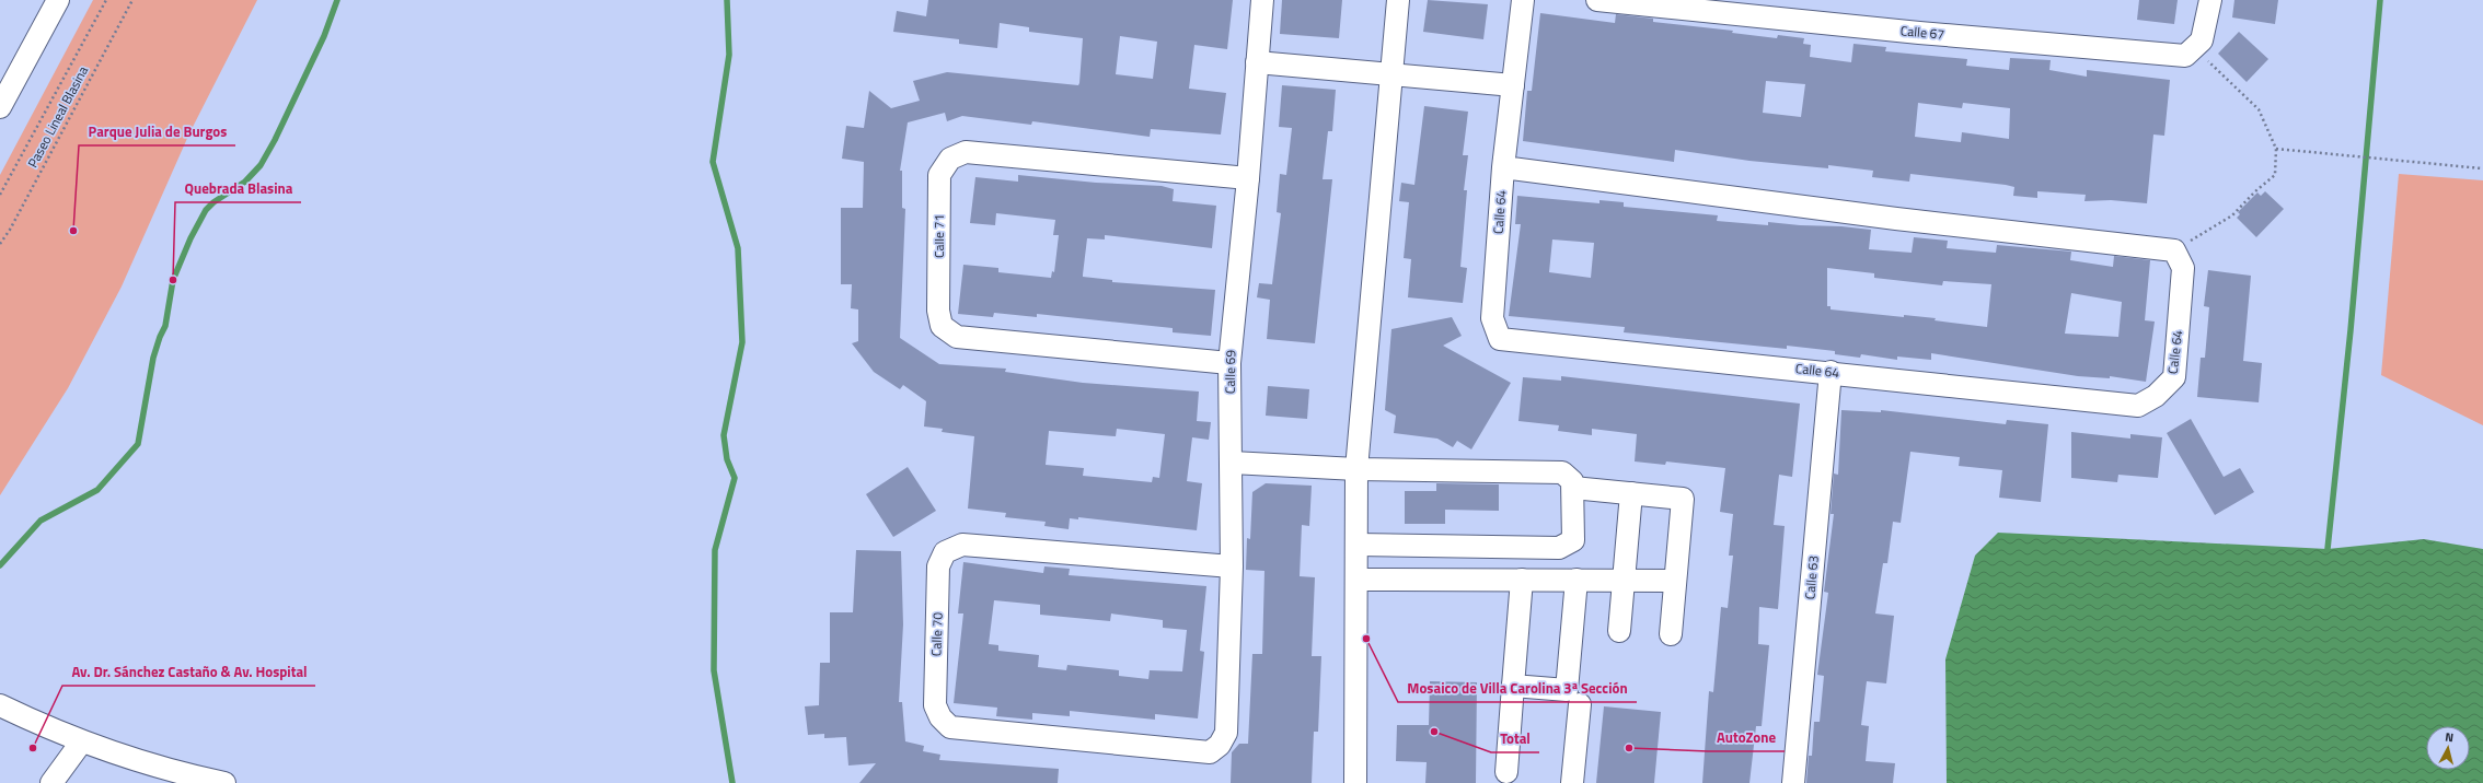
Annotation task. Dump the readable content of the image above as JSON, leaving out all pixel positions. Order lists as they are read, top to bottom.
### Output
{
  "streets": {
    "street": [
      "Calle 67",
      "Calle 64",
      "Calle 71",
      "Calle 69",
      "Calle 63",
      "Calle 70"
    ],
    "path": ["Paseo Lineal Blasina"]
  },
  "crossings": [
    ["Calle 64", "Calle 63"],
    ["Calle 71", "Calle 69"],
    ["Calle 69", "Calle 70"]
  ],
  "places": [
    "Parque Julia de Burgos",
    "Quebrada Blasina",
    "Mosaico de Villa Carolina 3ª Sección",
    "Total",
    "Av. Dr. Sánchez Castaño & Av. Hospital",
    "AutoZone"
  ],
  "north": "top"
}
